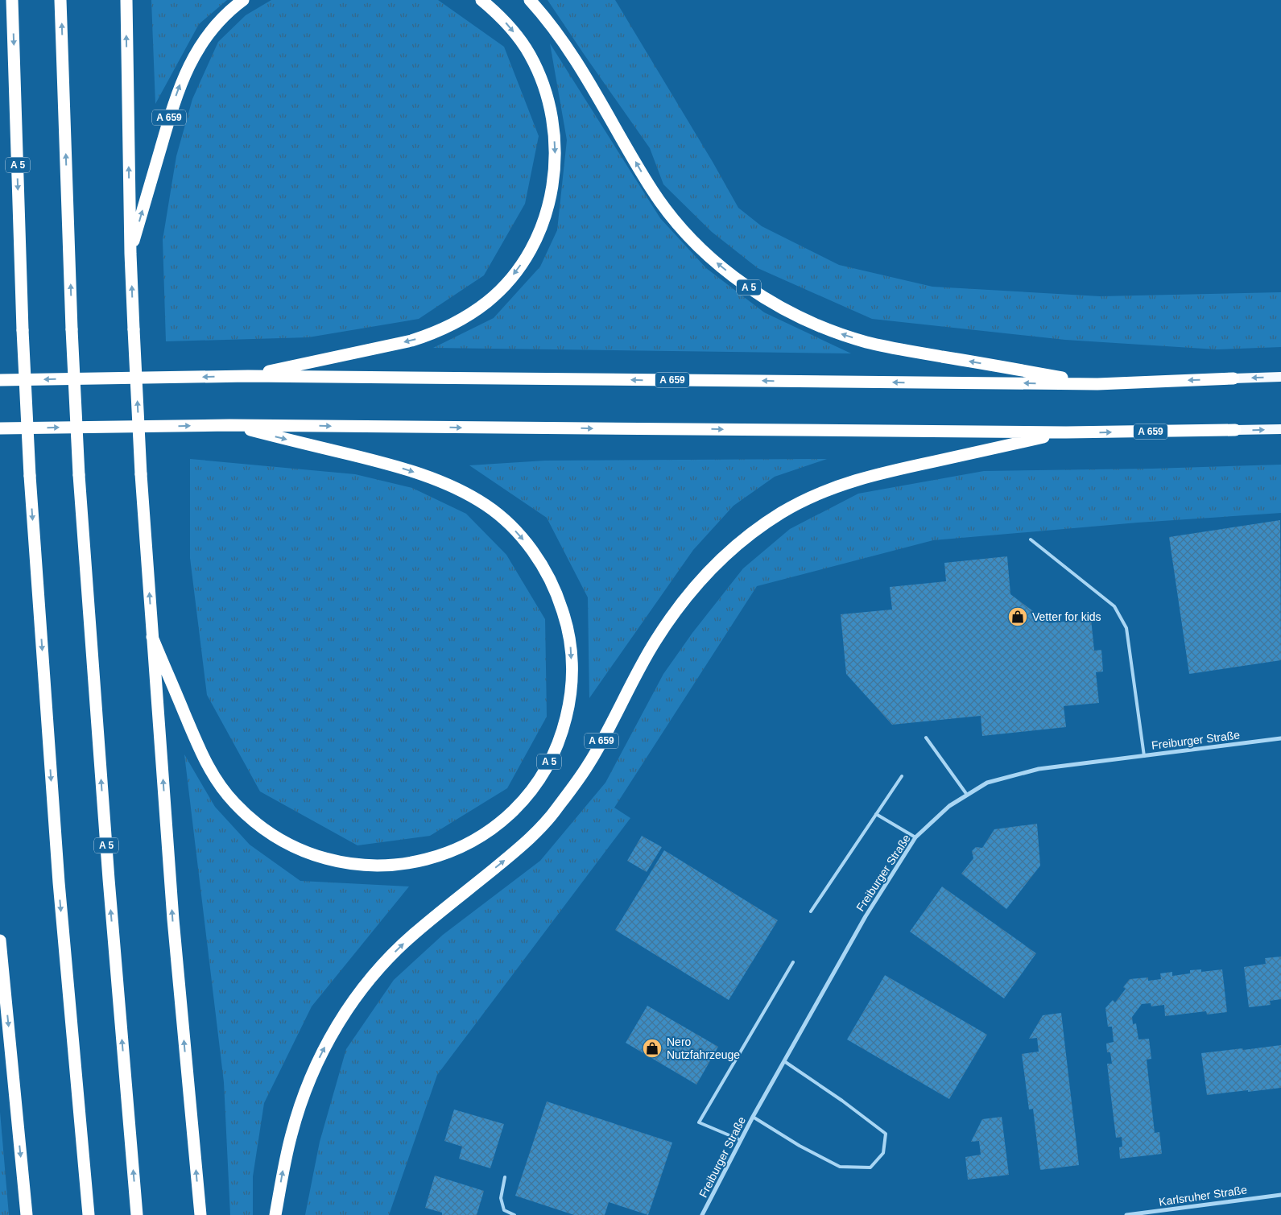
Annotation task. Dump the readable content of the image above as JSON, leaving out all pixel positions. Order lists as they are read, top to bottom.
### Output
{
  "streets": {
    "highway": ["A 659", "A 5"],
    "street": ["Freiburger Straße", "Karlsruher Straße"]
  },
  "crossings": [
    ["A 659", "A 5"]
  ],
  "places": {
    "shop": ["Vetter for kids", "Nero Nutzfahrzeuge"]
  }
}
